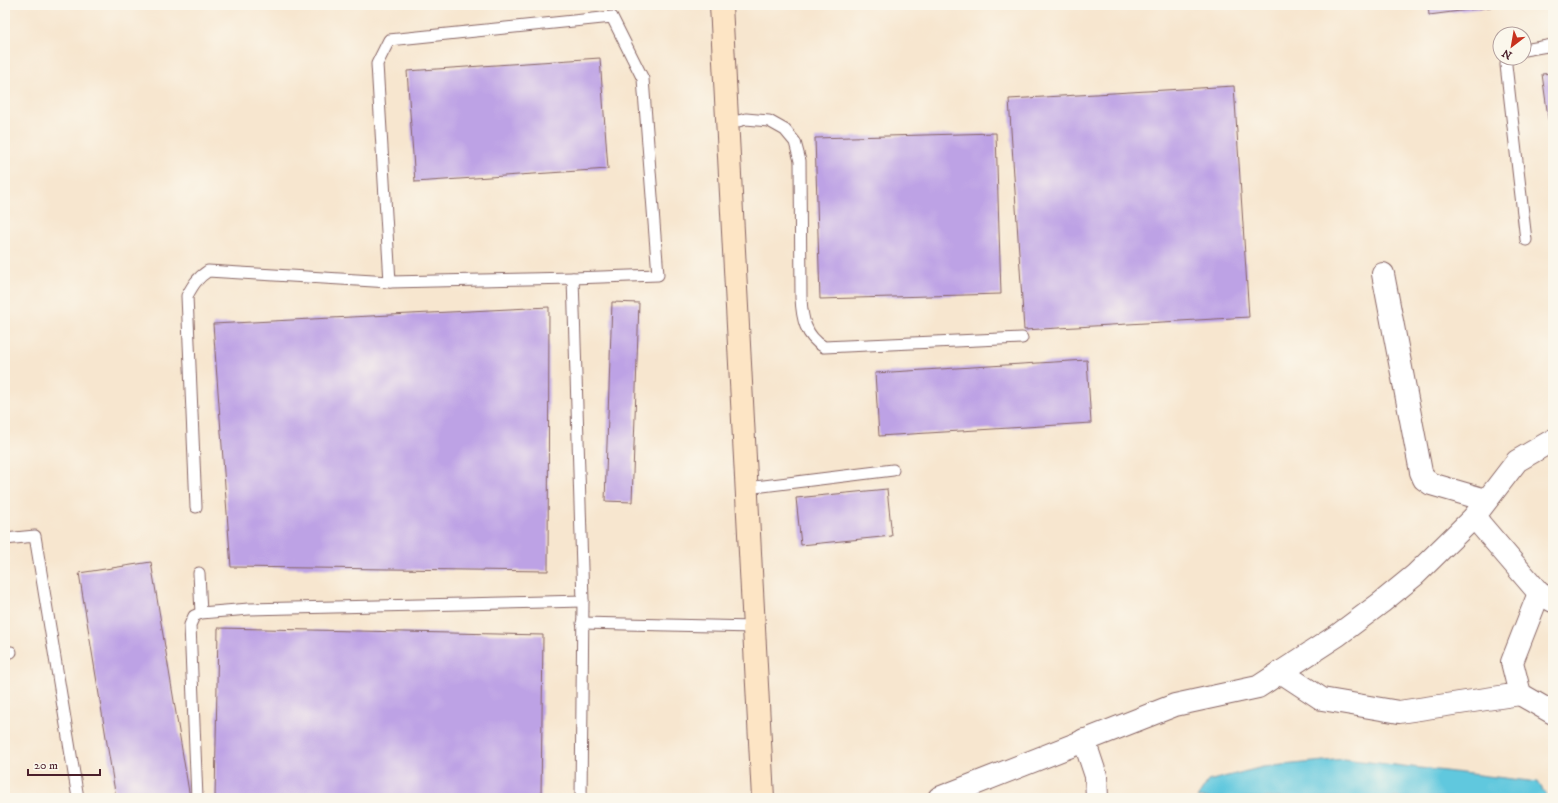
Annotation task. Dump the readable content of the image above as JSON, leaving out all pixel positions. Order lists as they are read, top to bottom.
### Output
{
  "scale_bar": "20 m",
  "north": "bottom left"
}
